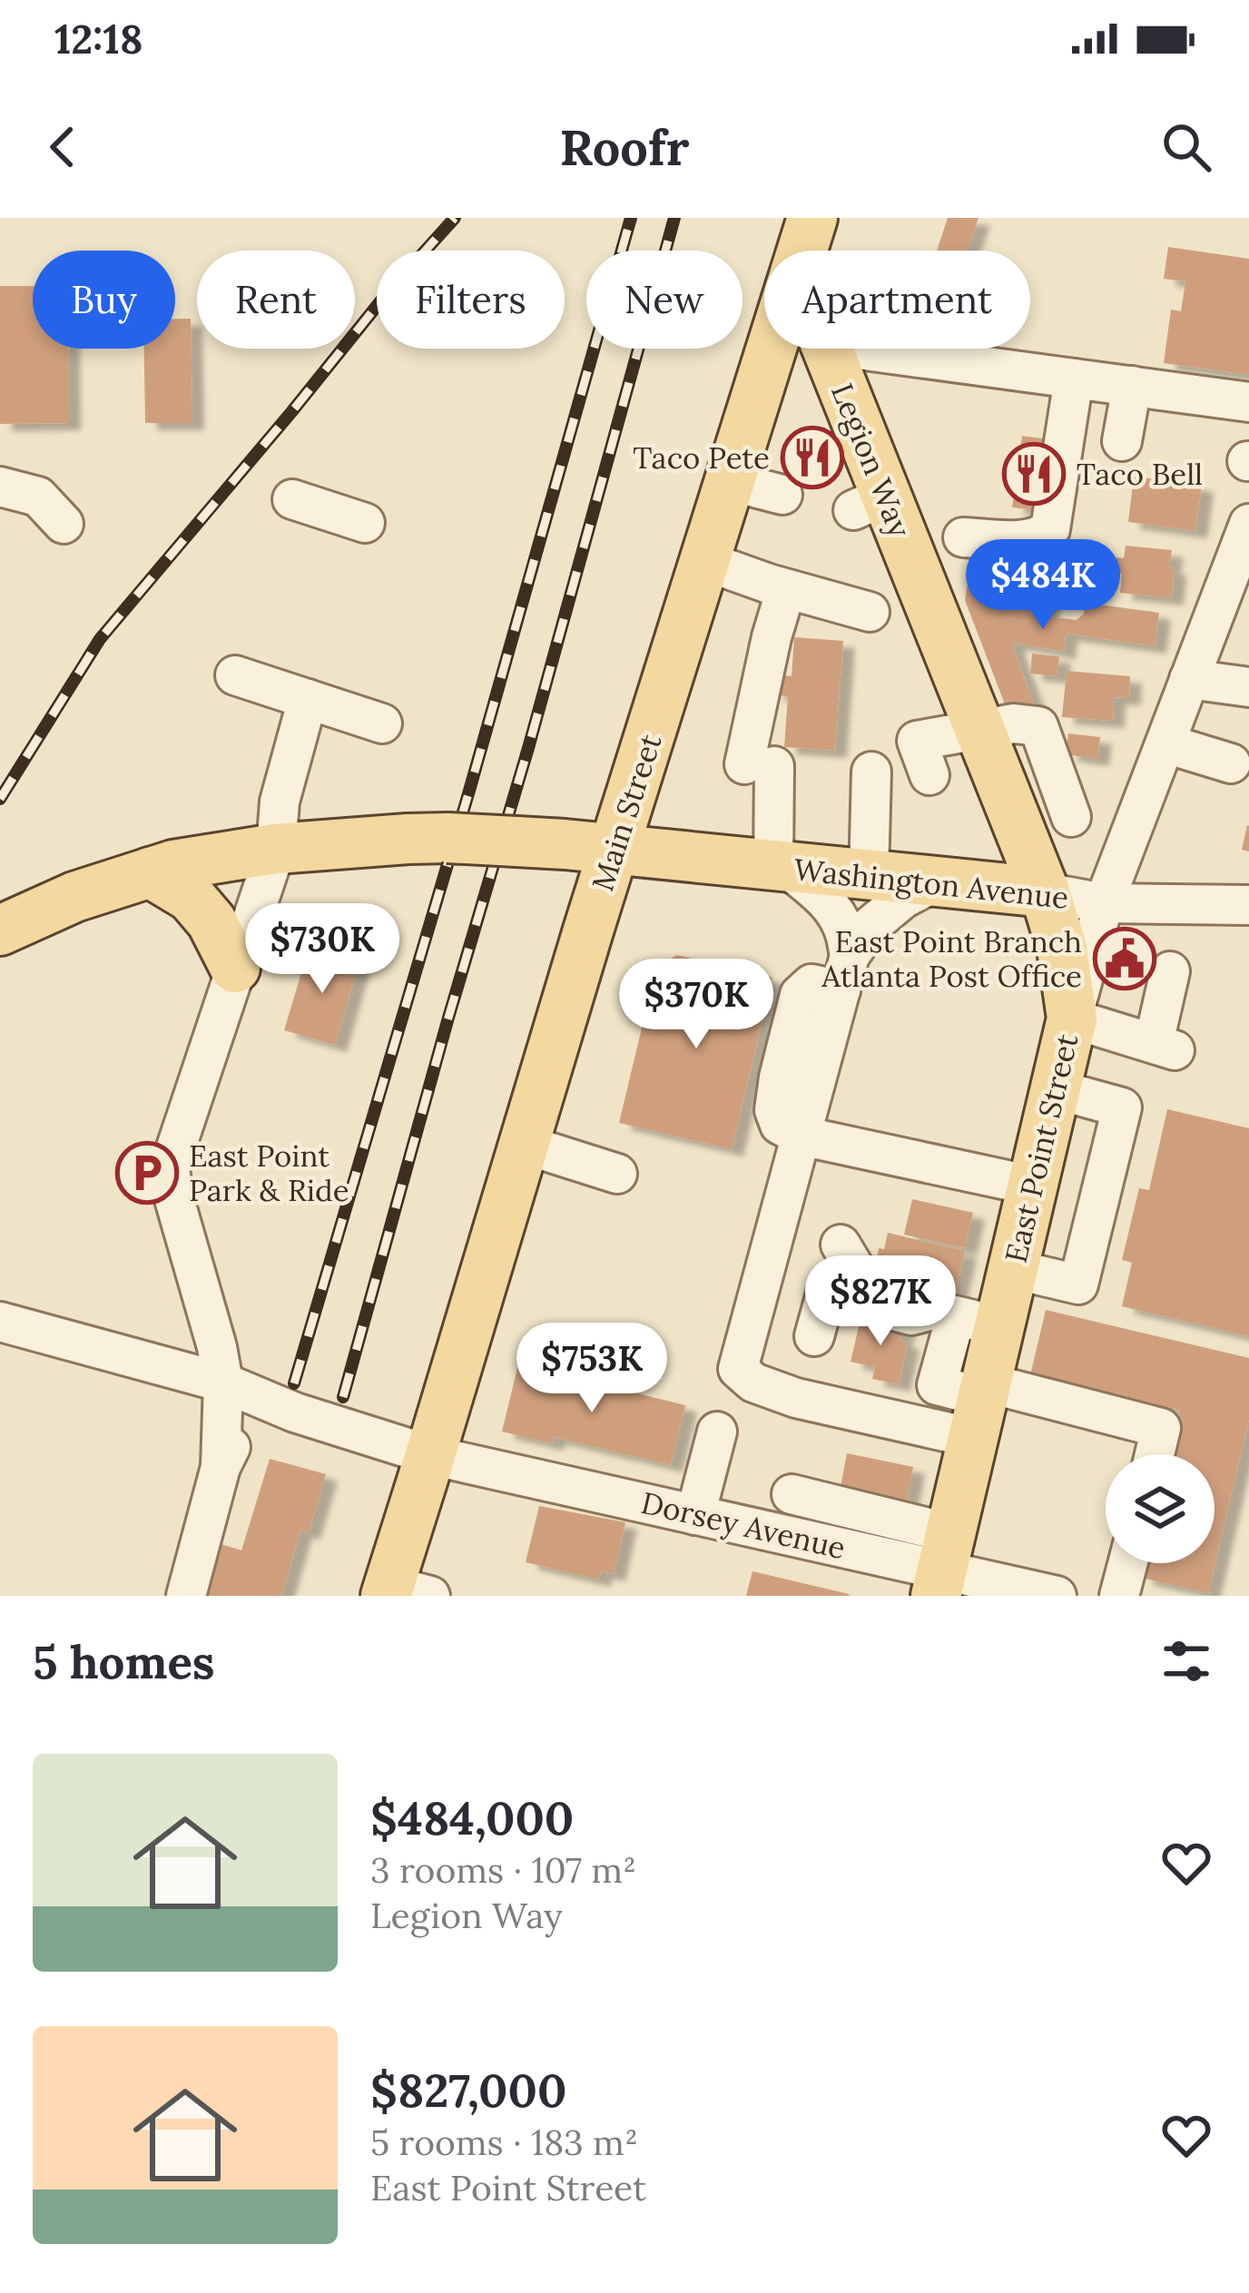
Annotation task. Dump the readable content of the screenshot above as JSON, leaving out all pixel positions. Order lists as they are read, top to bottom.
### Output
{
  "streets": {
    "main road": [
      "Legion Way",
      "Main Street",
      "Washington Avenue",
      "East Point Street"
    ],
    "street": ["Dorsey Avenue"]
  },
  "crossings": [
    ["Legion Way", "Washington Avenue"],
    ["Legion Way", "East Point Street"],
    ["Main Street", "Washington Avenue"],
    ["Main Street", "Dorsey Avenue"],
    ["Washington Avenue", "East Point Street"],
    ["East Point Street", "Dorsey Avenue"]
  ],
  "places": {
    "restaurant": ["Taco Pete", "Taco Bell"],
    "public building": ["East Point Branch Atlanta Post Office"],
    "parking": ["East Point Park & Ride"]
  },
  "page": {
    "status": "12:18",
    "header": "Roofr",
    "chip": [
      "Buy",
      "Rent",
      "Filters",
      "New",
      "Apartment"
    ],
    "price": [
      "$484K",
      "$730K",
      "$370K",
      "$827K",
      "$753K"
    ],
    "heading": "5 homes",
    "list": [
      {
        "name": "$484,000",
        "note": "3 rooms · 107 m² · Legion Way"
      },
      {
        "name": "$827,000",
        "note": "5 rooms · 183 m² · East Point Street"
      }
    ]
  }
}
